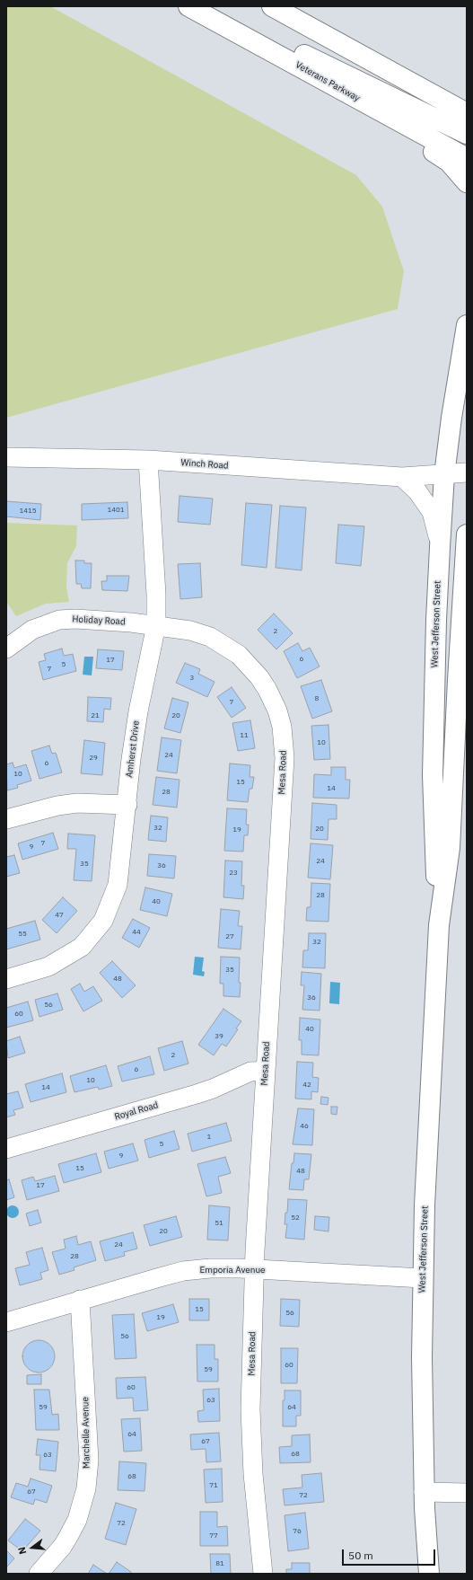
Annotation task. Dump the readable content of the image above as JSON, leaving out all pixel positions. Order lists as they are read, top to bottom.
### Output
{
  "streets": {
    "main road": ["Veterans Parkway", "West Jefferson Street"],
    "street": [
      "Winch Road",
      "Holiday Road",
      "Amherst Drive",
      "Mesa Road",
      "Royal Road",
      "Emporia Avenue",
      "Marchelle Avenue"
    ]
  },
  "crossings": [
    ["Winch Road", "West Jefferson Street"],
    ["Winch Road", "Amherst Drive"],
    ["Holiday Road", "Amherst Drive"],
    ["Holiday Road", "Mesa Road"],
    ["West Jefferson Street", "Emporia Avenue"],
    ["Amherst Drive", "Mesa Road"],
    ["Mesa Road", "Royal Road"],
    ["Mesa Road", "Emporia Avenue"],
    ["Emporia Avenue", "Marchelle Avenue"]
  ],
  "house_numbers": [
    "1401",
    "1415",
    "2",
    "6",
    "17",
    "5",
    "7",
    "3",
    "8",
    "7",
    "21",
    "20",
    "11",
    "10",
    "24",
    "29",
    "6",
    "10",
    "15",
    "14",
    "28",
    "32",
    "20",
    "19",
    "7",
    "9",
    "24",
    "35",
    "36",
    "23",
    "28",
    "40",
    "47",
    "44",
    "55",
    "27",
    "32",
    "35",
    "48",
    "36",
    "56",
    "60",
    "40",
    "39",
    "2",
    "6",
    "10",
    "42",
    "14",
    "46",
    "1",
    "5",
    "9",
    "15",
    "48",
    "17",
    "52",
    "51",
    "20",
    "24",
    "28",
    "15",
    "56",
    "19",
    "56",
    "60",
    "59",
    "60",
    "63",
    "59",
    "64",
    "64",
    "67",
    "68",
    "63",
    "68",
    "71",
    "67",
    "72",
    "72",
    "76",
    "77",
    "81"
  ],
  "scale_bar": "50 m",
  "north": "left"
}
